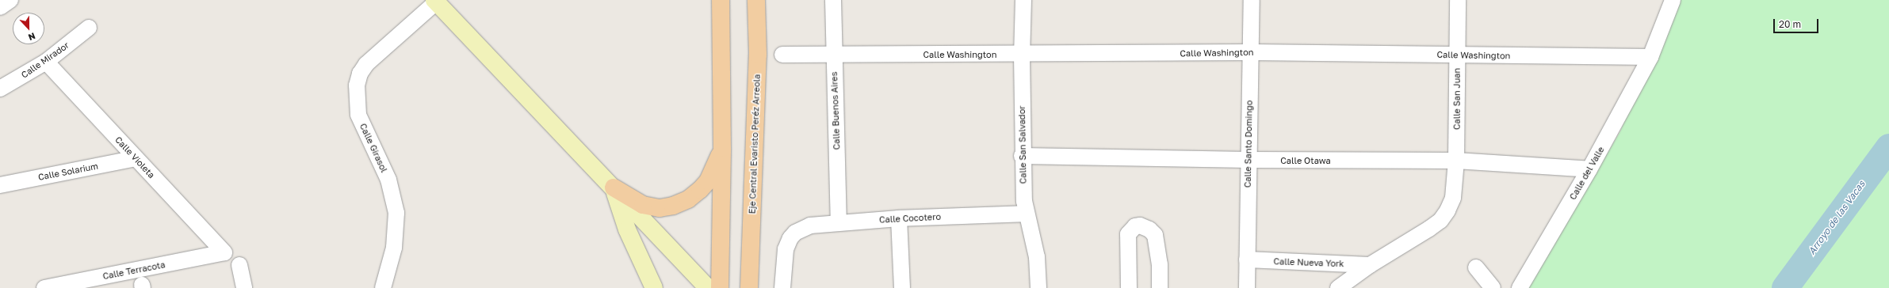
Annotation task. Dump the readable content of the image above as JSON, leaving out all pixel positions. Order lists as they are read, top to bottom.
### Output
{
  "streets": {
    "main road": ["Eje Central Evaristo Peréz Arreola"],
    "street": [
      "Calle Washington",
      "Calle Mirador",
      "Calle San Juan",
      "Calle Buenos Aires",
      "Calle Santo Domingo",
      "Calle San Salvador",
      "Calle Girasol",
      "Calle Violeta",
      "Calle Otawa",
      "Calle Solarium",
      "Calle del Valle",
      "Calle Cocotero",
      "Calle Nueva York",
      "Calle Terracota"
    ]
  },
  "crossings": [
    ["Calle Washington", "Calle San Juan"],
    ["Calle Washington", "Calle Buenos Aires"],
    ["Calle Washington", "Calle Santo Domingo"],
    ["Calle Washington", "Calle San Salvador"],
    ["Calle Washington", "Calle del Valle"],
    ["Calle Mirador", "Calle Violeta"],
    ["Calle San Juan", "Calle Otawa"],
    ["Calle San Juan", "Calle Nueva York"],
    ["Calle Buenos Aires", "Calle Cocotero"],
    ["Calle Santo Domingo", "Calle Otawa"],
    ["Calle Santo Domingo", "Calle Nueva York"],
    ["Calle San Salvador", "Calle Otawa"],
    ["Calle San Salvador", "Calle Cocotero"],
    ["Calle Violeta", "Calle Solarium"],
    ["Calle Violeta", "Calle Terracota"],
    ["Calle Otawa", "Calle del Valle"]
  ],
  "water": ["Arroyo de las Vacas"],
  "scale_bar": "20 m",
  "north": "bottom"
}
